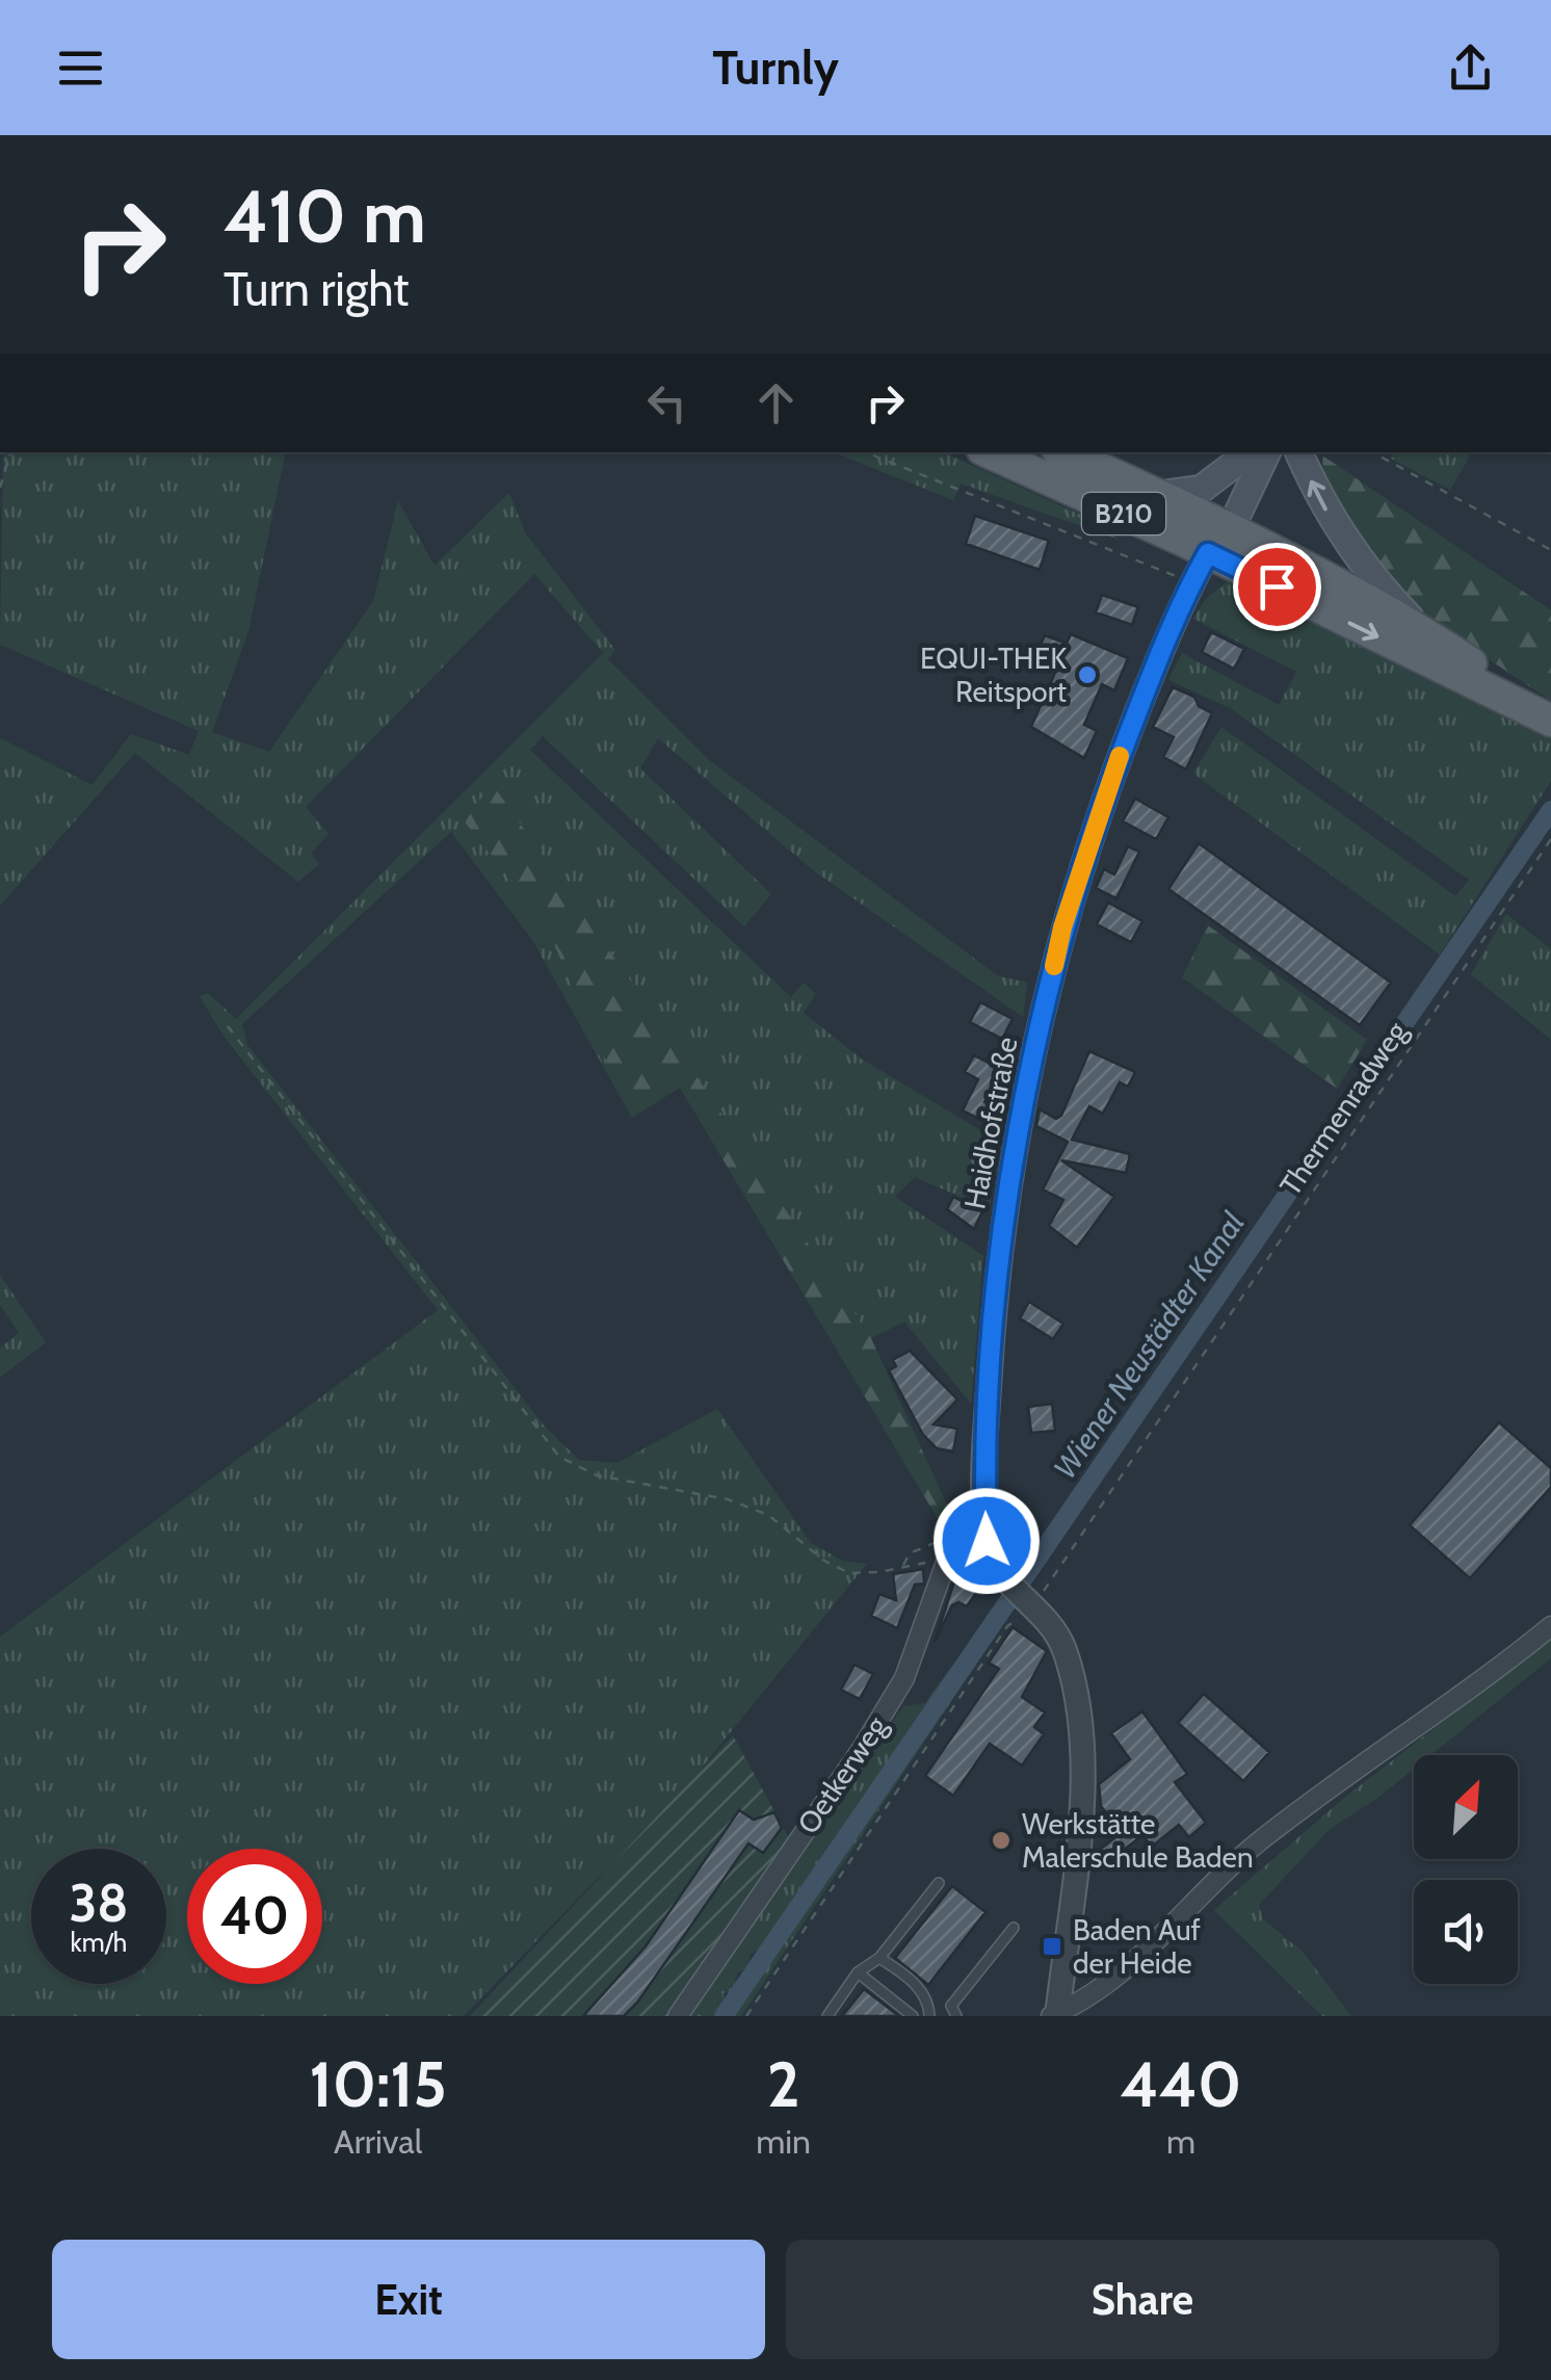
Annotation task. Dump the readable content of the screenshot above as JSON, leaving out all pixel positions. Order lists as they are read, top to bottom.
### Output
{
  "streets": {
    "main road": ["B210", "Haidhofstraße"],
    "street": ["Oetkerweg"],
    "path": ["Thermenradweg"]
  },
  "crossings": [
    ["B210", "Haidhofstraße"],
    ["Thermenradweg", "Haidhofstraße"]
  ],
  "water": ["Wiener Neustädter Kanal"],
  "places": {
    "other": ["EQUI-THEK Reitsport", "Werkstätte Malerschule Baden"],
    "transit": ["Baden Auf der Heide"]
  },
  "north": "top right",
  "page": {
    "header": "Turnly",
    "turn": ["410 m", "Turn right"],
    "speed": "38 km/h",
    "limit": "40",
    "eta": [
      "10:15",
      "Arrival",
      "2",
      "min",
      "440",
      "m"
    ],
    "buttons": ["Exit", "Share"]
  }
}
